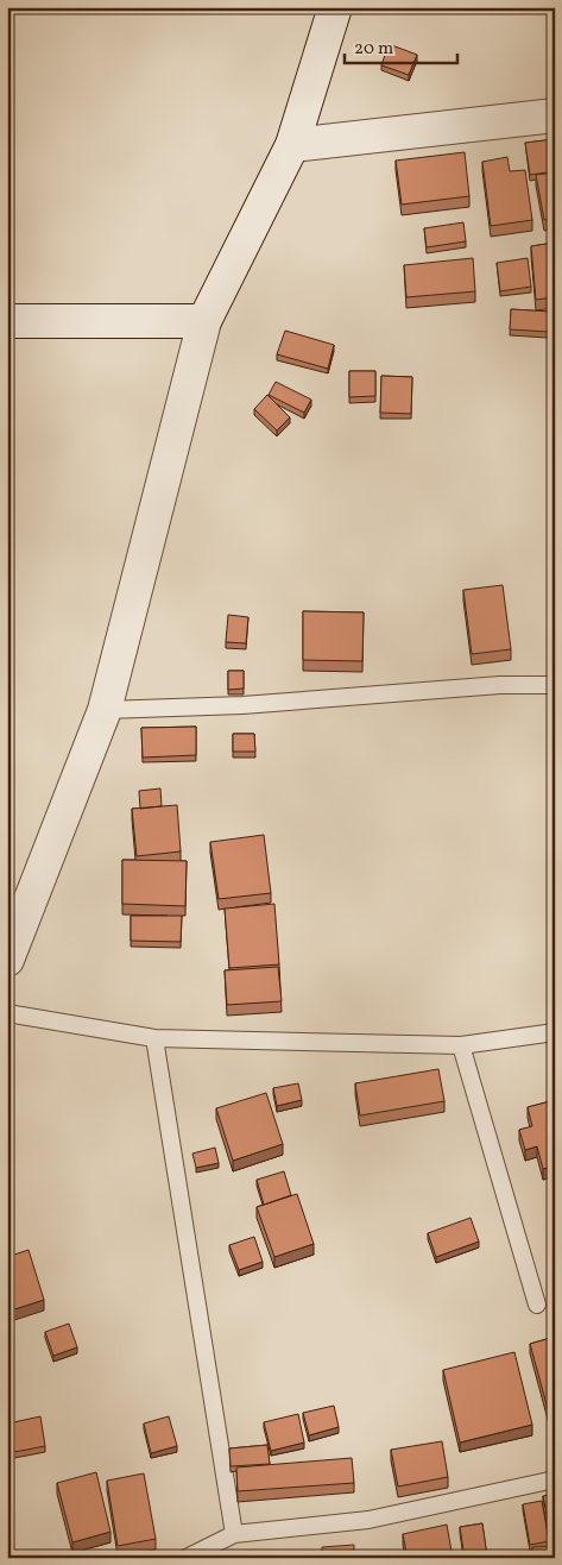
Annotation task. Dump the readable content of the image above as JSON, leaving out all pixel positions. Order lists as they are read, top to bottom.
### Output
{
  "scale_bar": "20 m"
}
